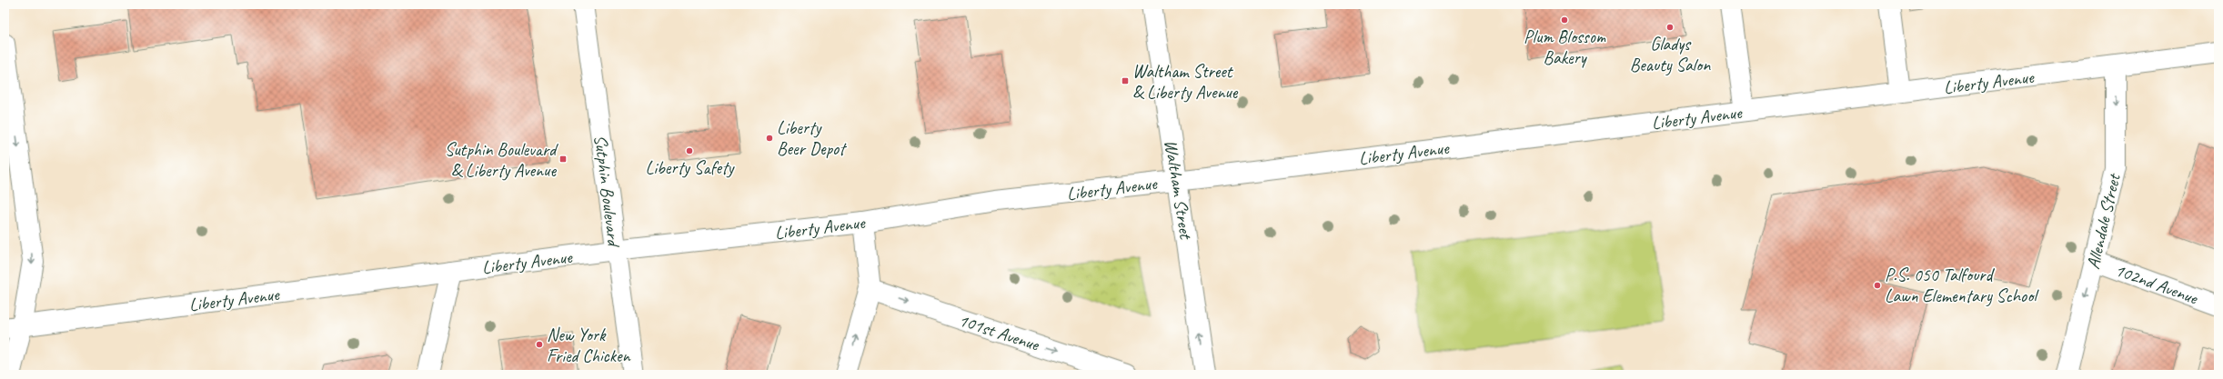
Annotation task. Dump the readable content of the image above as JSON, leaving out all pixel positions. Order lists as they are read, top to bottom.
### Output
{
  "streets": {
    "main road": [
      "Liberty Avenue",
      "Waltham Street",
      "Sutphin Boulevard",
      "Allendale Street",
      "102nd Avenue",
      "101st Avenue"
    ]
  },
  "crossings": [
    ["Liberty Avenue", "Waltham Street"],
    ["Liberty Avenue", "Sutphin Boulevard"],
    ["Liberty Avenue", "Allendale Street"],
    ["Allendale Street", "102nd Avenue"]
  ],
  "one_way": ["Waltham Street", "Allendale Street", "101st Avenue"],
  "places": {
    "other": [
      "Plum Blossom Bakery",
      "Gladys Beauty Salon",
      "Liberty Beer Depot",
      "Liberty Safety",
      "P.S. 050 Talfourd Lawn Elementary School",
      "New York Fried Chicken"
    ],
    "transit": ["Waltham Street & Liberty Avenue", "Sutphin Boulevard & Liberty Avenue"]
  }
}
